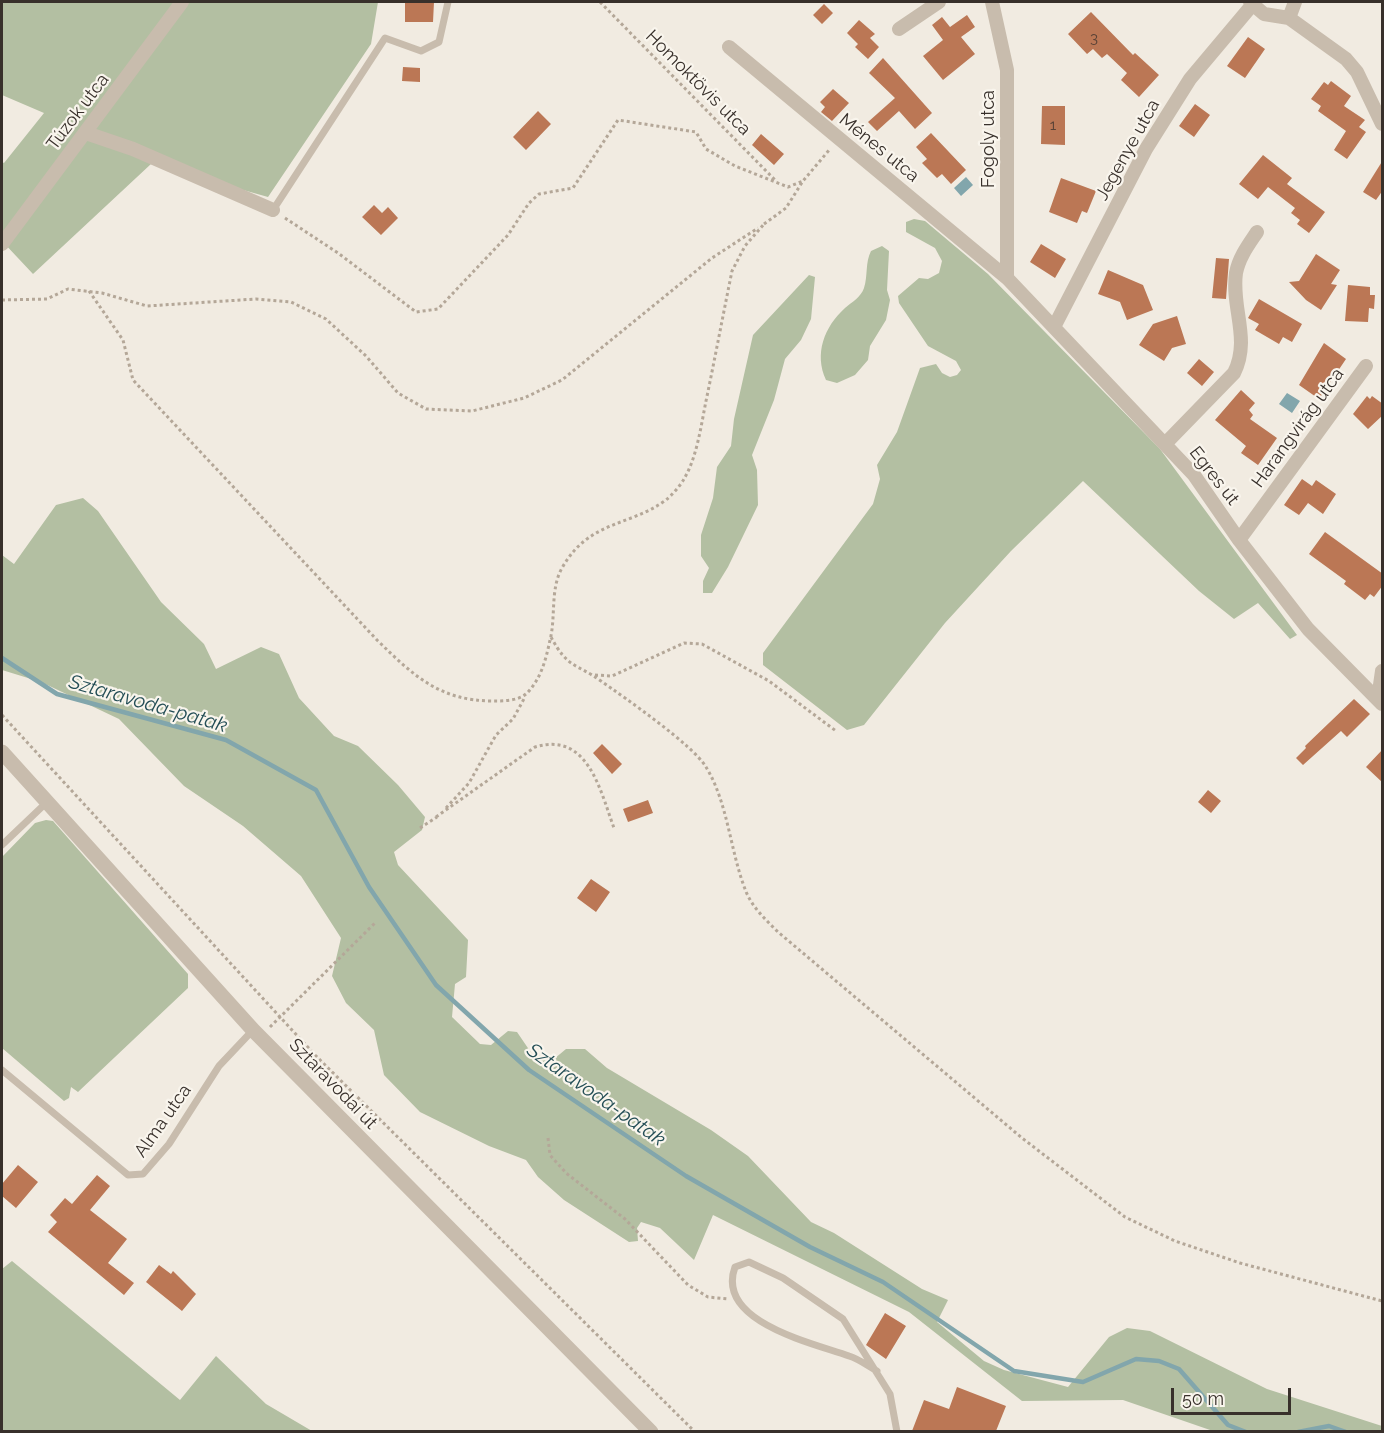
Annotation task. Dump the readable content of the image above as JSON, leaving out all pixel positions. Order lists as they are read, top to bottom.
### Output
{
  "streets": {
    "street": [
      "Túzok utca",
      "Fogoly utca",
      "Ménes utca",
      "Jegenye utca",
      "Harangvirág utca",
      "Egres út",
      "Sztaravodai út"
    ],
    "lane": ["Alma utca"],
    "path": ["Homoktövis utca"]
  },
  "crossings": [
    ["Fogoly utca", "Ménes utca"],
    ["Fogoly utca", "Egres út"],
    ["Ménes utca", "Egres út"],
    ["Jegenye utca", "Egres út"],
    ["Harangvirág utca", "Egres út"],
    ["Sztaravodai út", "Alma utca"]
  ],
  "water": ["Sztaravoda-patak"],
  "house_numbers": ["3", "1"],
  "scale_bar": "50 m"
}
